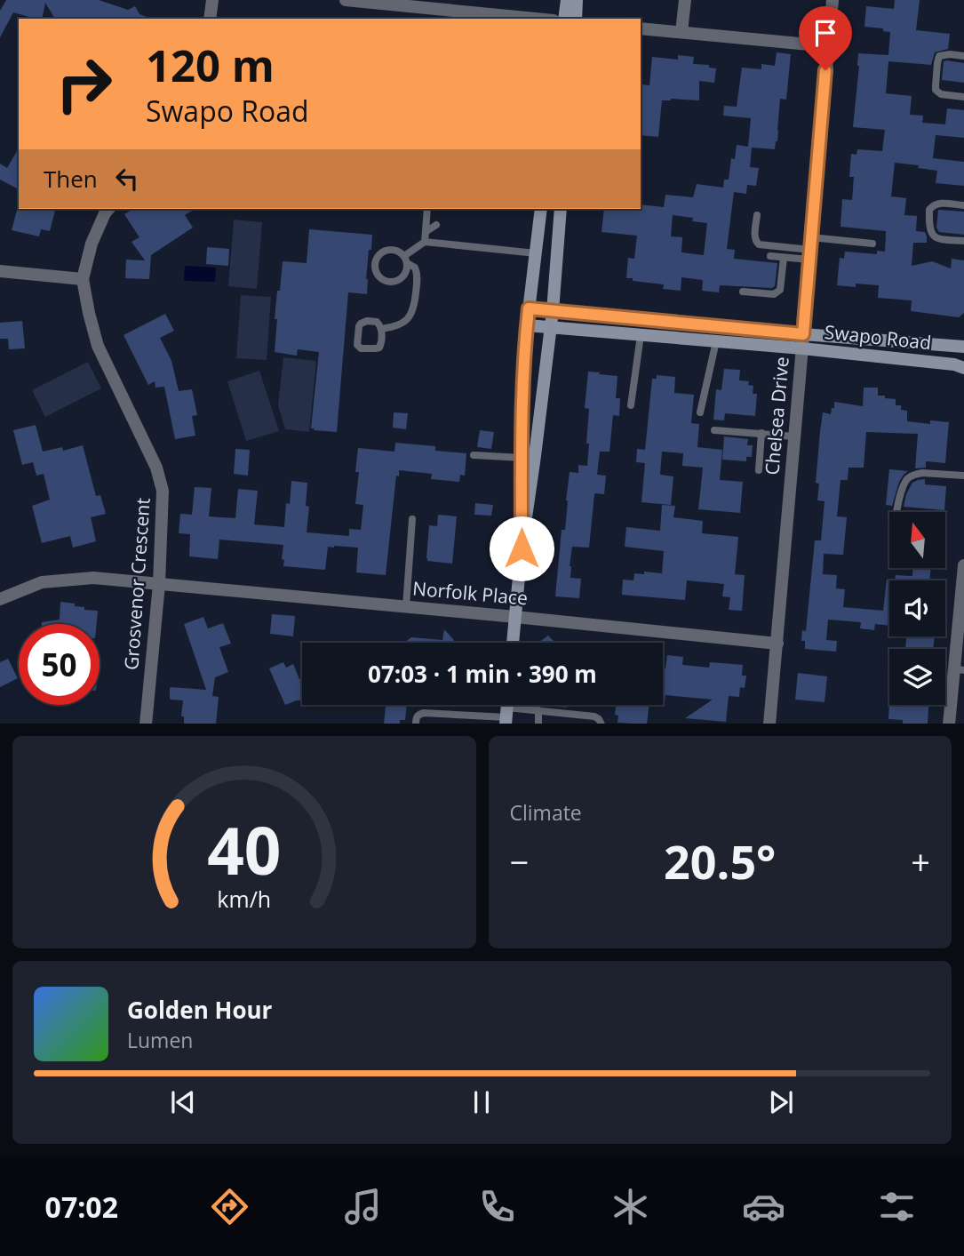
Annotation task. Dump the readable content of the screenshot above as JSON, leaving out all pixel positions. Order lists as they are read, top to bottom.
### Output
{
  "streets": {
    "street": [
      "Swapo Road",
      "Chelsea Drive",
      "Grosvenor Crescent",
      "Norfolk Place"
    ]
  },
  "crossings": [
    ["Swapo Road", "Chelsea Drive"],
    ["Chelsea Drive", "Norfolk Place"],
    ["Grosvenor Crescent", "Norfolk Place"]
  ],
  "north": "top",
  "page": {
    "turn": ["120 m", "Swapo Road"],
    "then": "Then",
    "limit": "50",
    "trip": "07:03 · 1 min · 390 m",
    "tile": "Climate",
    "heat": ["−", "20.5°", "+"],
    "song": ["Golden Hour", "Lumen"],
    "tabs": "07:02",
    "gauge": ["40", "km/h"]
  }
}
